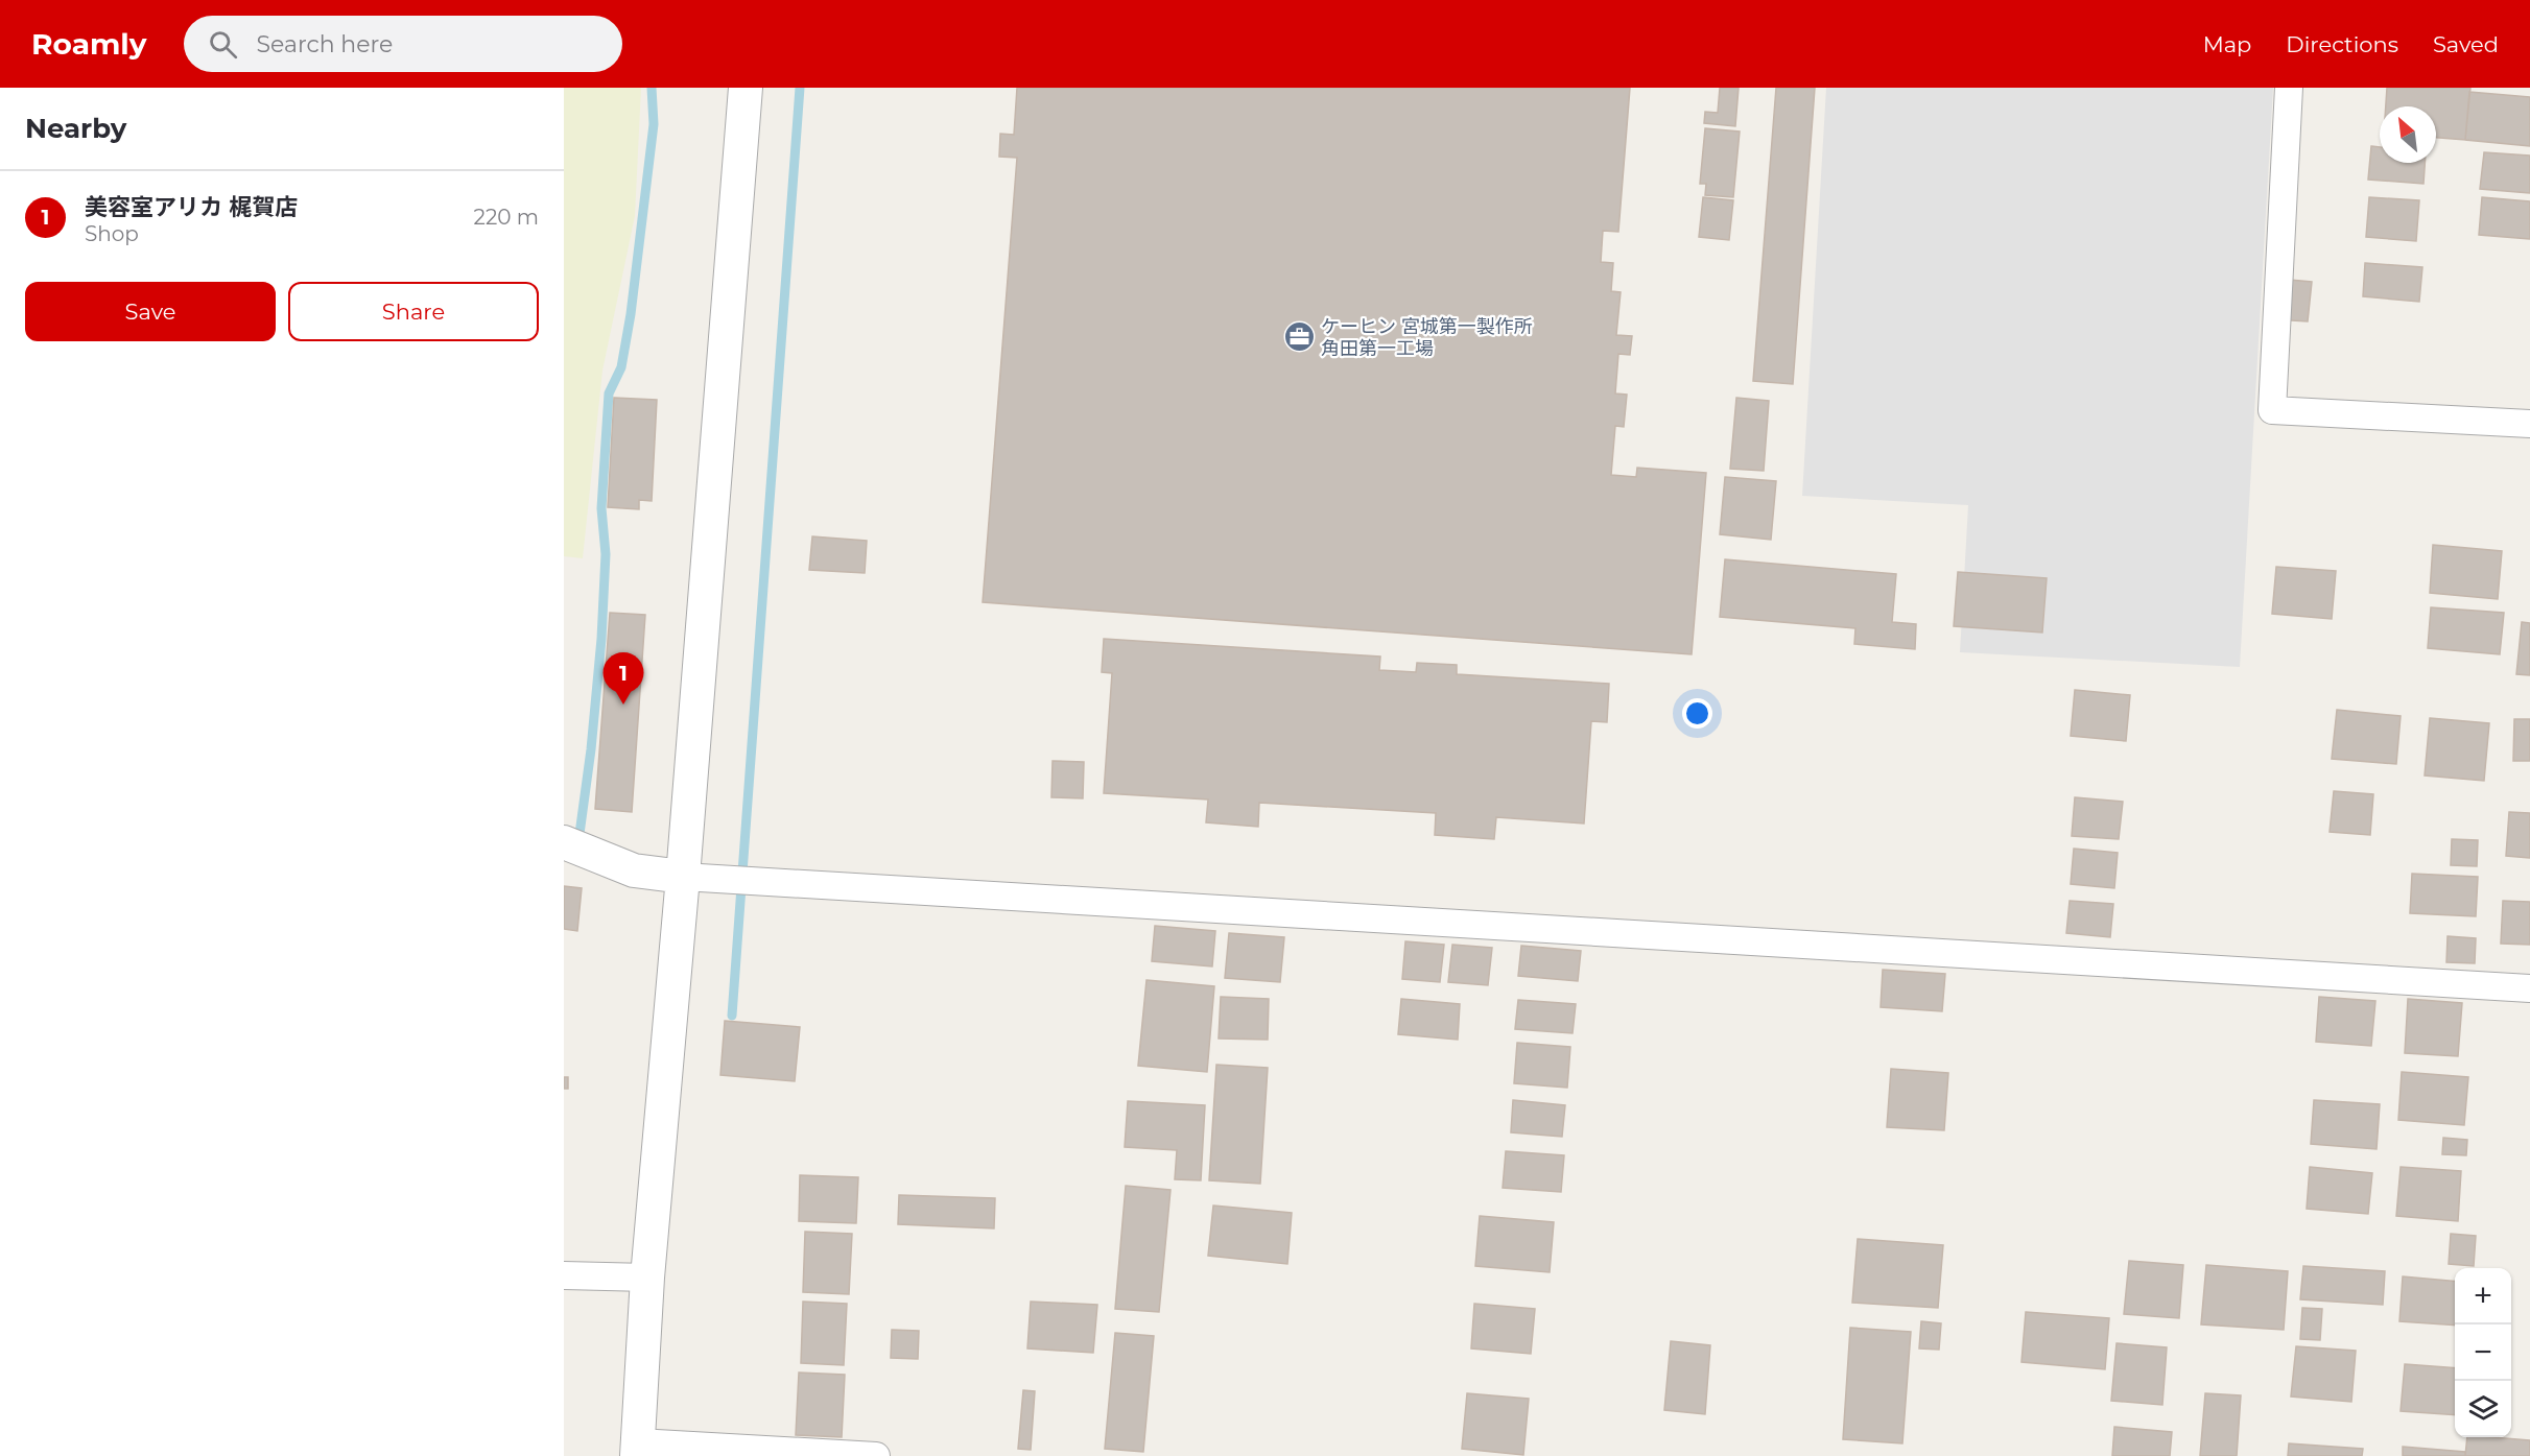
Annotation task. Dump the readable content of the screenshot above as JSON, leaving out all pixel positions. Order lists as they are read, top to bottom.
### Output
{
  "places": {
    "office": ["ケーヒン 宮城第一製作所 角田第一工場"]
  },
  "north": "top left",
  "page": {
    "header": "Roamly",
    "search": "Search here",
    "nav": ["Map", "Directions", "Saved"],
    "heading": "Nearby",
    "list": [
      {
        "mark": "1",
        "name": "美容室アリカ 梶賀店",
        "note": "Shop",
        "value": "220 m"
      }
    ],
    "buttons": ["Save", "Share"],
    "pins": "1",
    "map_buttons": ["+", "−"]
  }
}
